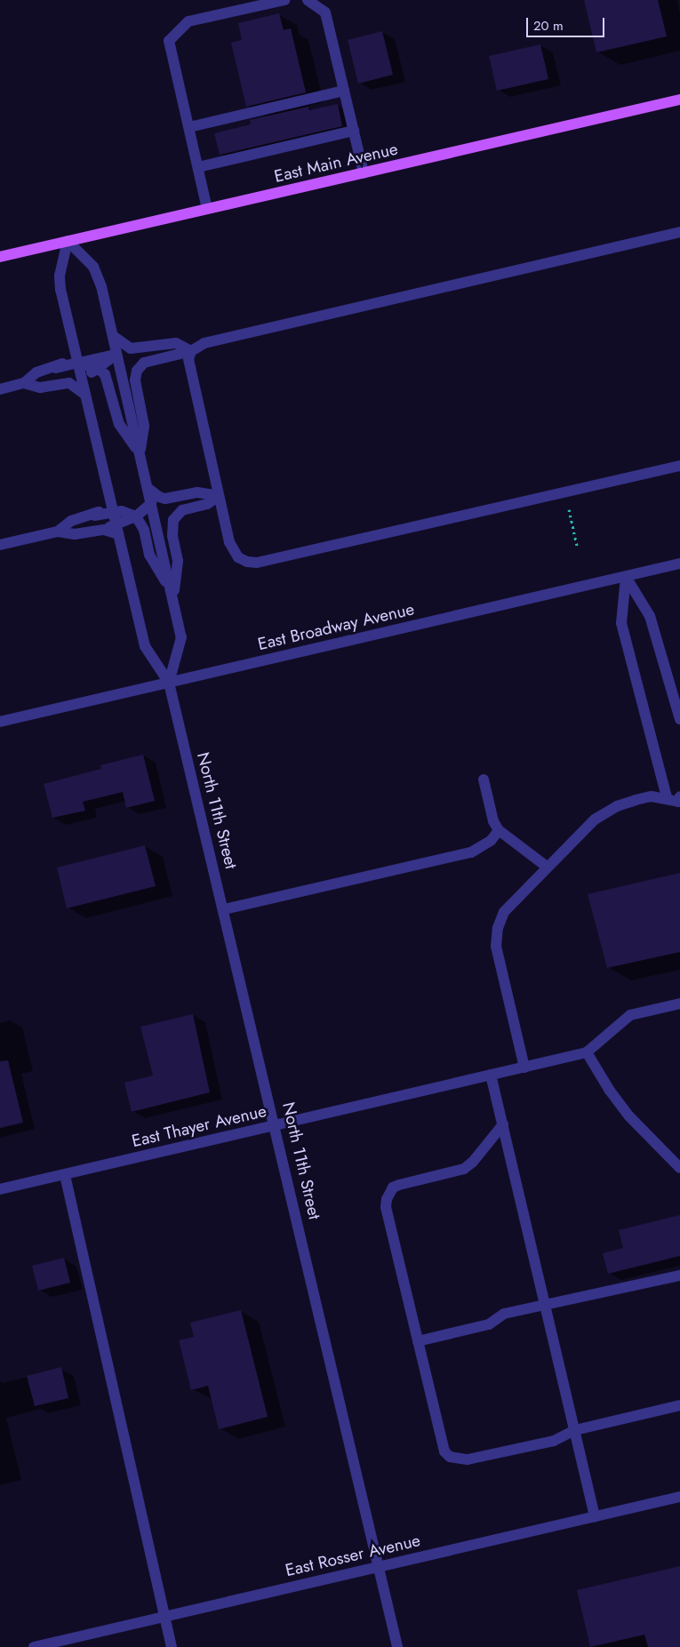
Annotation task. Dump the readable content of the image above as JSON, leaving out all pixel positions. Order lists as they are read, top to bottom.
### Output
{
  "streets": {
    "main road": ["East Main Avenue"],
    "street": [
      "East Broadway Avenue",
      "North 11th Street",
      "East Thayer Avenue",
      "East Rosser Avenue"
    ]
  },
  "crossings": [
    ["East Broadway Avenue", "North 11th Street"],
    ["North 11th Street", "East Thayer Avenue"],
    ["North 11th Street", "East Rosser Avenue"]
  ],
  "scale_bar": "20 m"
}
